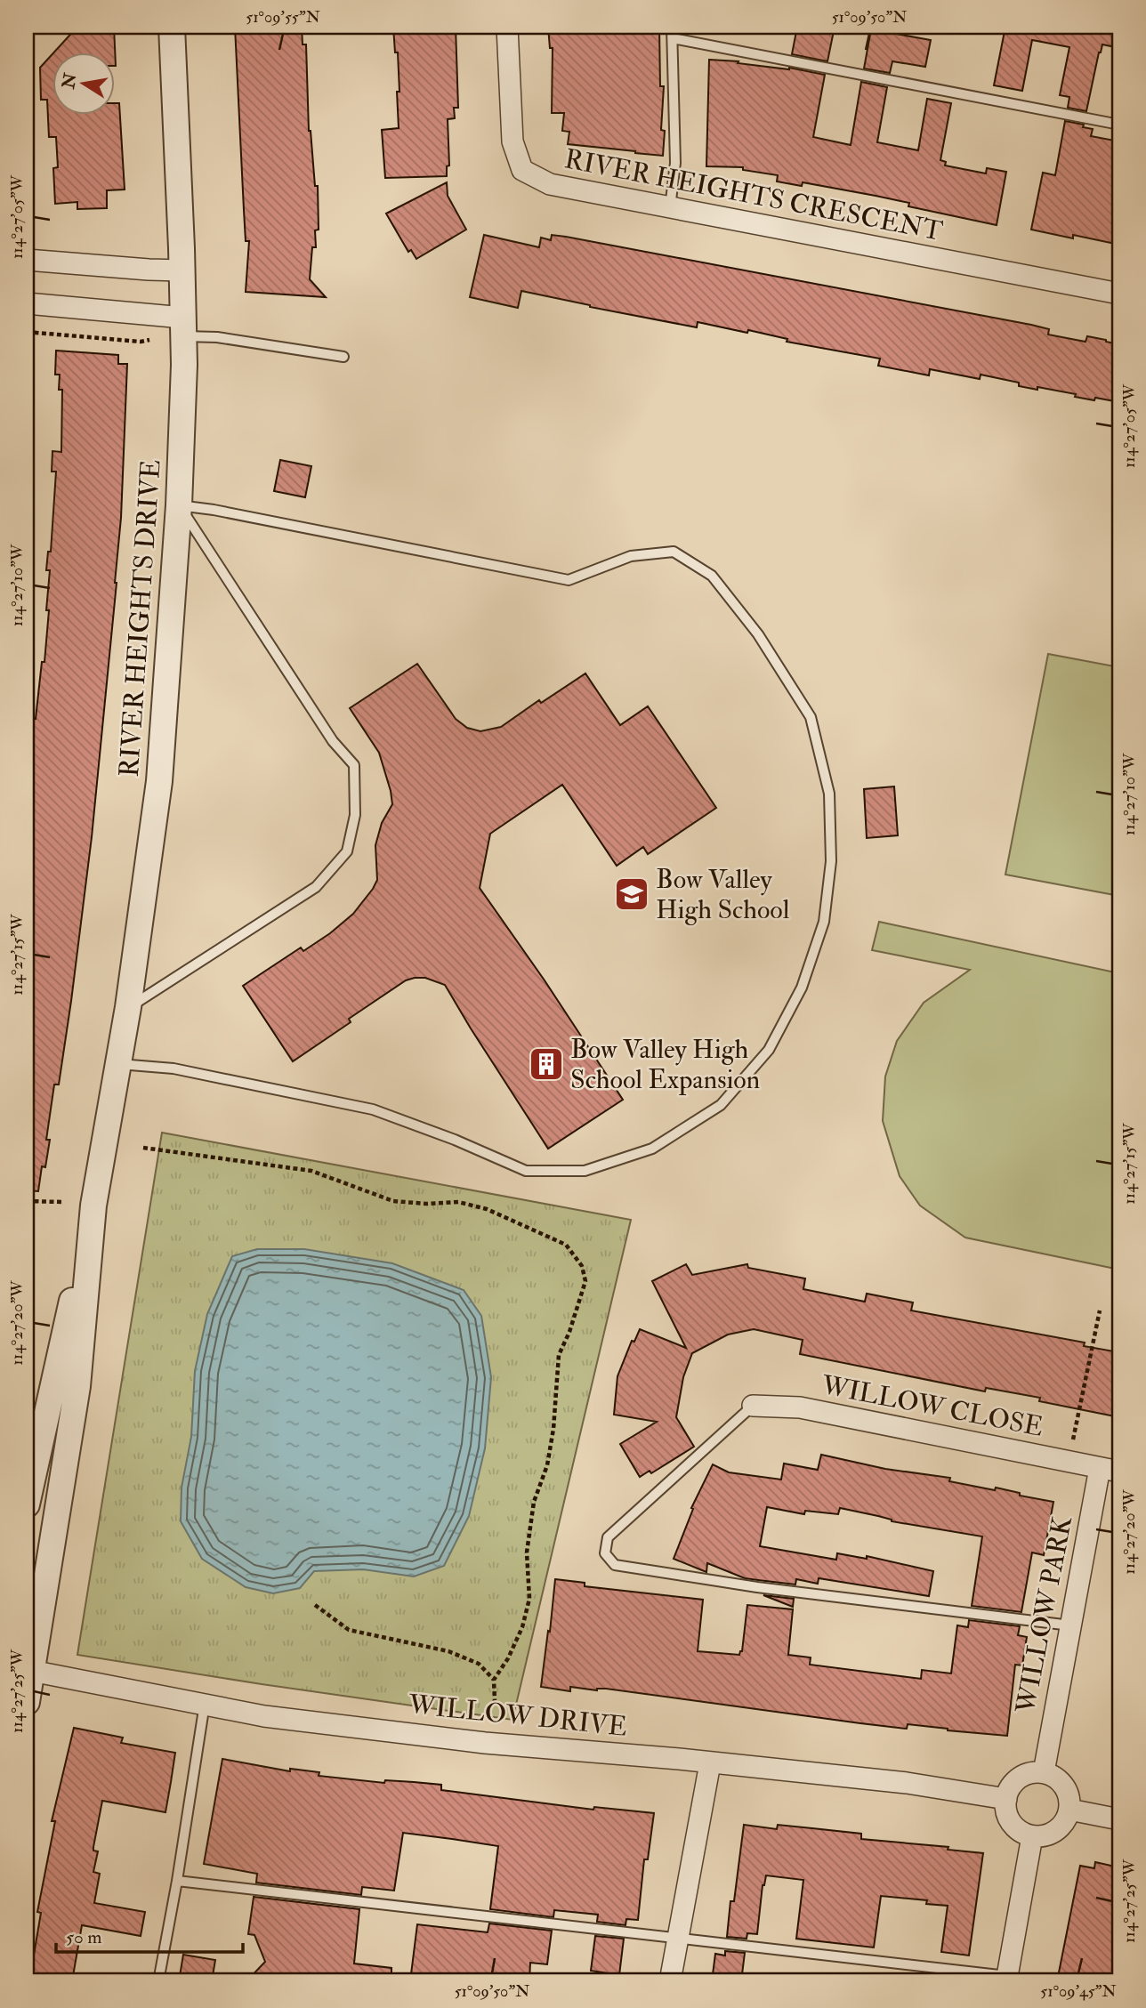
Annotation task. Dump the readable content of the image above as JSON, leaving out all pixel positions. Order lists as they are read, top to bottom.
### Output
{
  "streets": {
    "street": [
      "RIVER HEIGHTS CRESCENT",
      "RIVER HEIGHTS DRIVE",
      "WILLOW CLOSE",
      "WILLOW PARK",
      "WILLOW DRIVE"
    ]
  },
  "crossings": [
    ["RIVER HEIGHTS DRIVE", "WILLOW DRIVE"],
    ["WILLOW CLOSE", "WILLOW PARK"],
    ["WILLOW PARK", "WILLOW DRIVE"]
  ],
  "places": {
    "school or university": ["Bow Valley High School"],
    "building": ["Bow Valley High School Expansion"]
  },
  "scale_bar": "50 m",
  "north": "left",
  "coordinates": [
    "51°09'55\"N",
    "51°09'50\"N",
    "114°27'05\"W",
    "114°27'10\"W",
    "114°27'15\"W",
    "114°27'20\"W",
    "114°27'25\"W",
    "51°09'45\"N"
  ]
}
